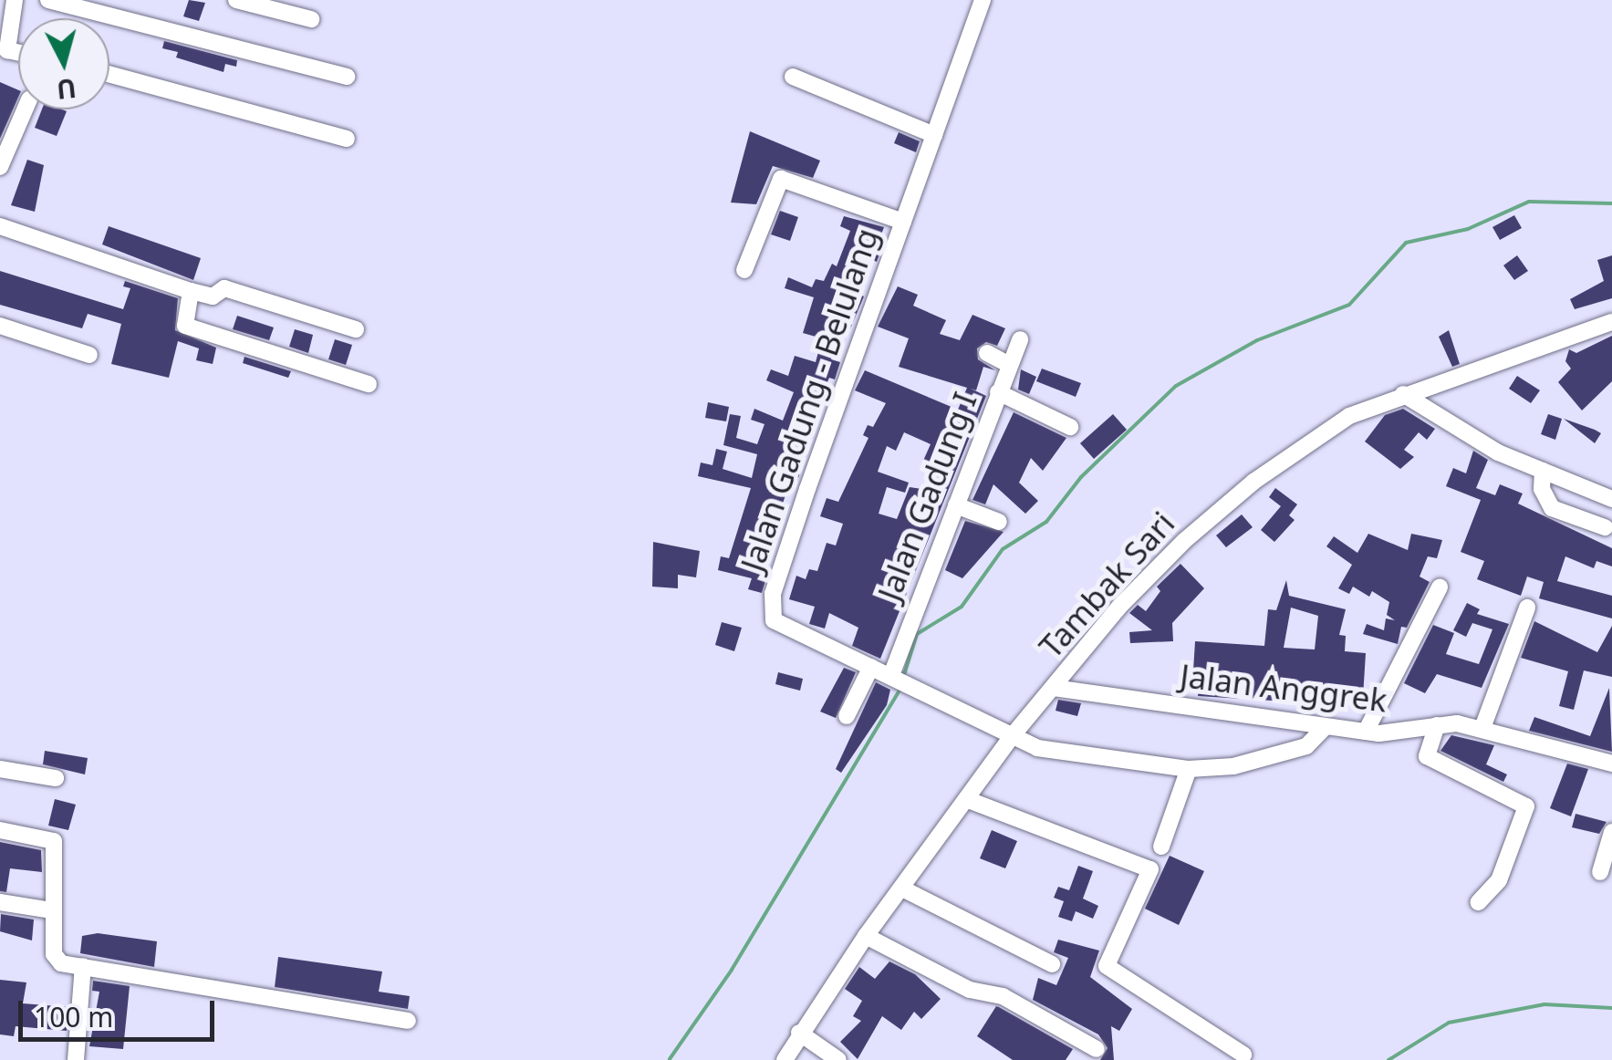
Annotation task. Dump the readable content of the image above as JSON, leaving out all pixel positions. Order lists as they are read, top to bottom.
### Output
{
  "streets": {
    "street": [
      "Jalan Gadung - Belulang",
      "Jalan Gadung I",
      "Tambak Sari",
      "Jalan Anggrek"
    ]
  },
  "crossings": [
    ["Jalan Gadung - Belulang", "Jalan Gadung I"],
    ["Jalan Gadung - Belulang", "Tambak Sari"],
    ["Jalan Gadung - Belulang", "Jalan Anggrek"],
    ["Tambak Sari", "Jalan Anggrek"]
  ],
  "scale_bar": "100 m",
  "north": "bottom"
}
